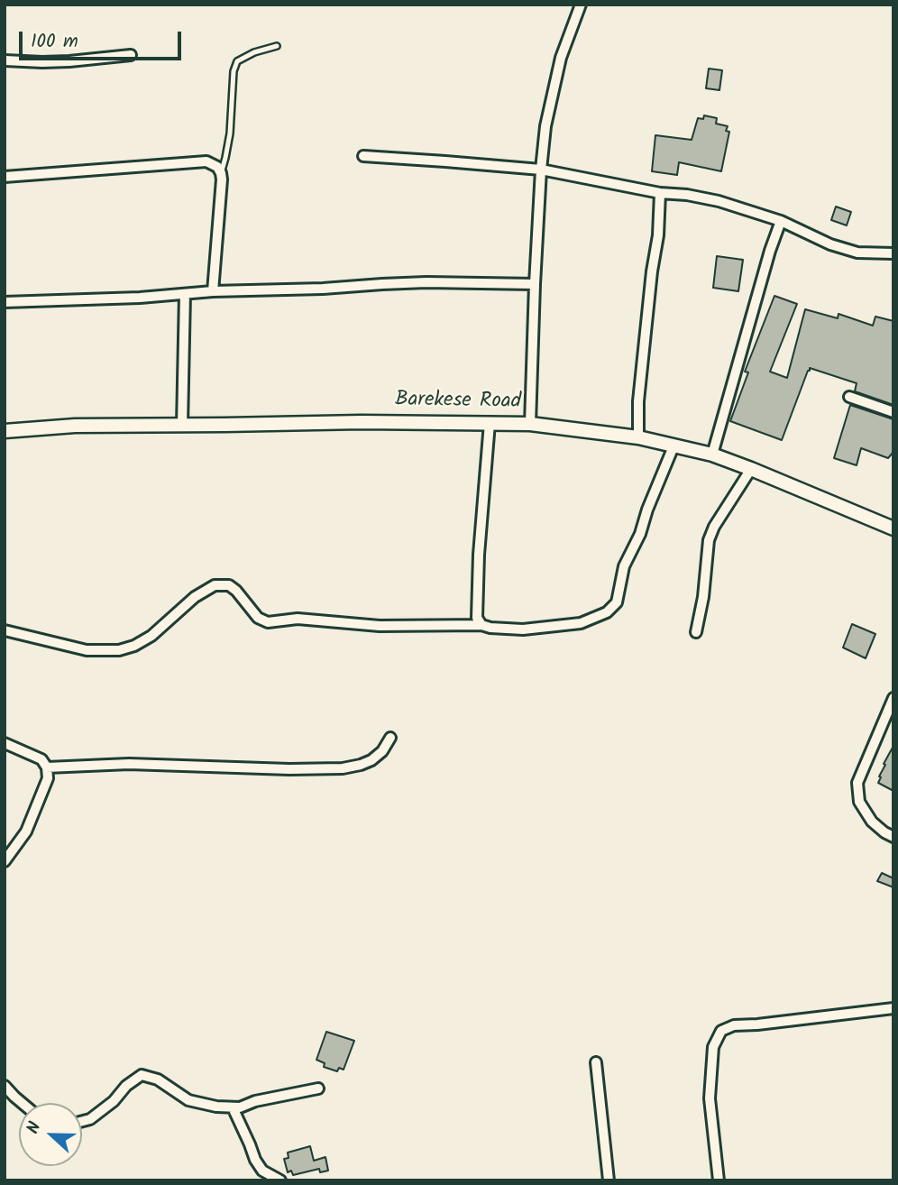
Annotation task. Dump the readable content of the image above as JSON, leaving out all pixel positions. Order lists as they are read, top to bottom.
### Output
{
  "streets": {
    "main road": ["Barekese Road"]
  },
  "scale_bar": "100 m",
  "north": "left"
}
